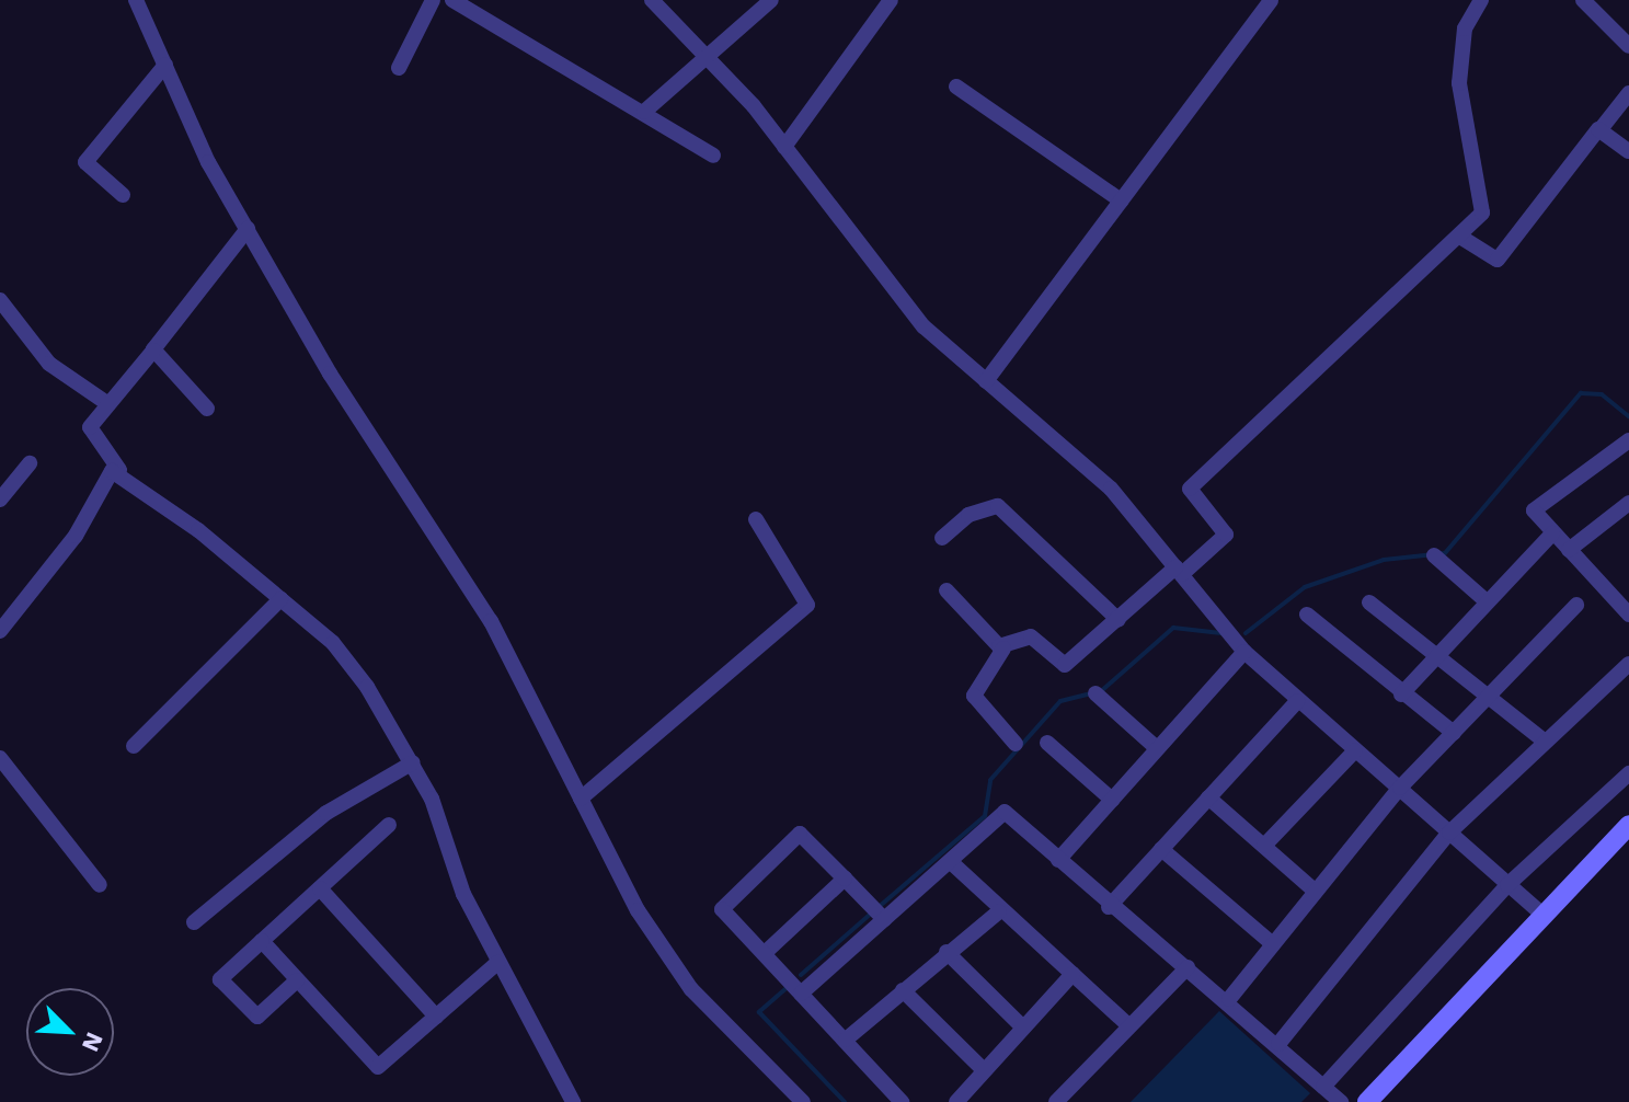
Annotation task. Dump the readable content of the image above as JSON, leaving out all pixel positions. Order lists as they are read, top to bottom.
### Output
{
  "north": "bottom right"
}
